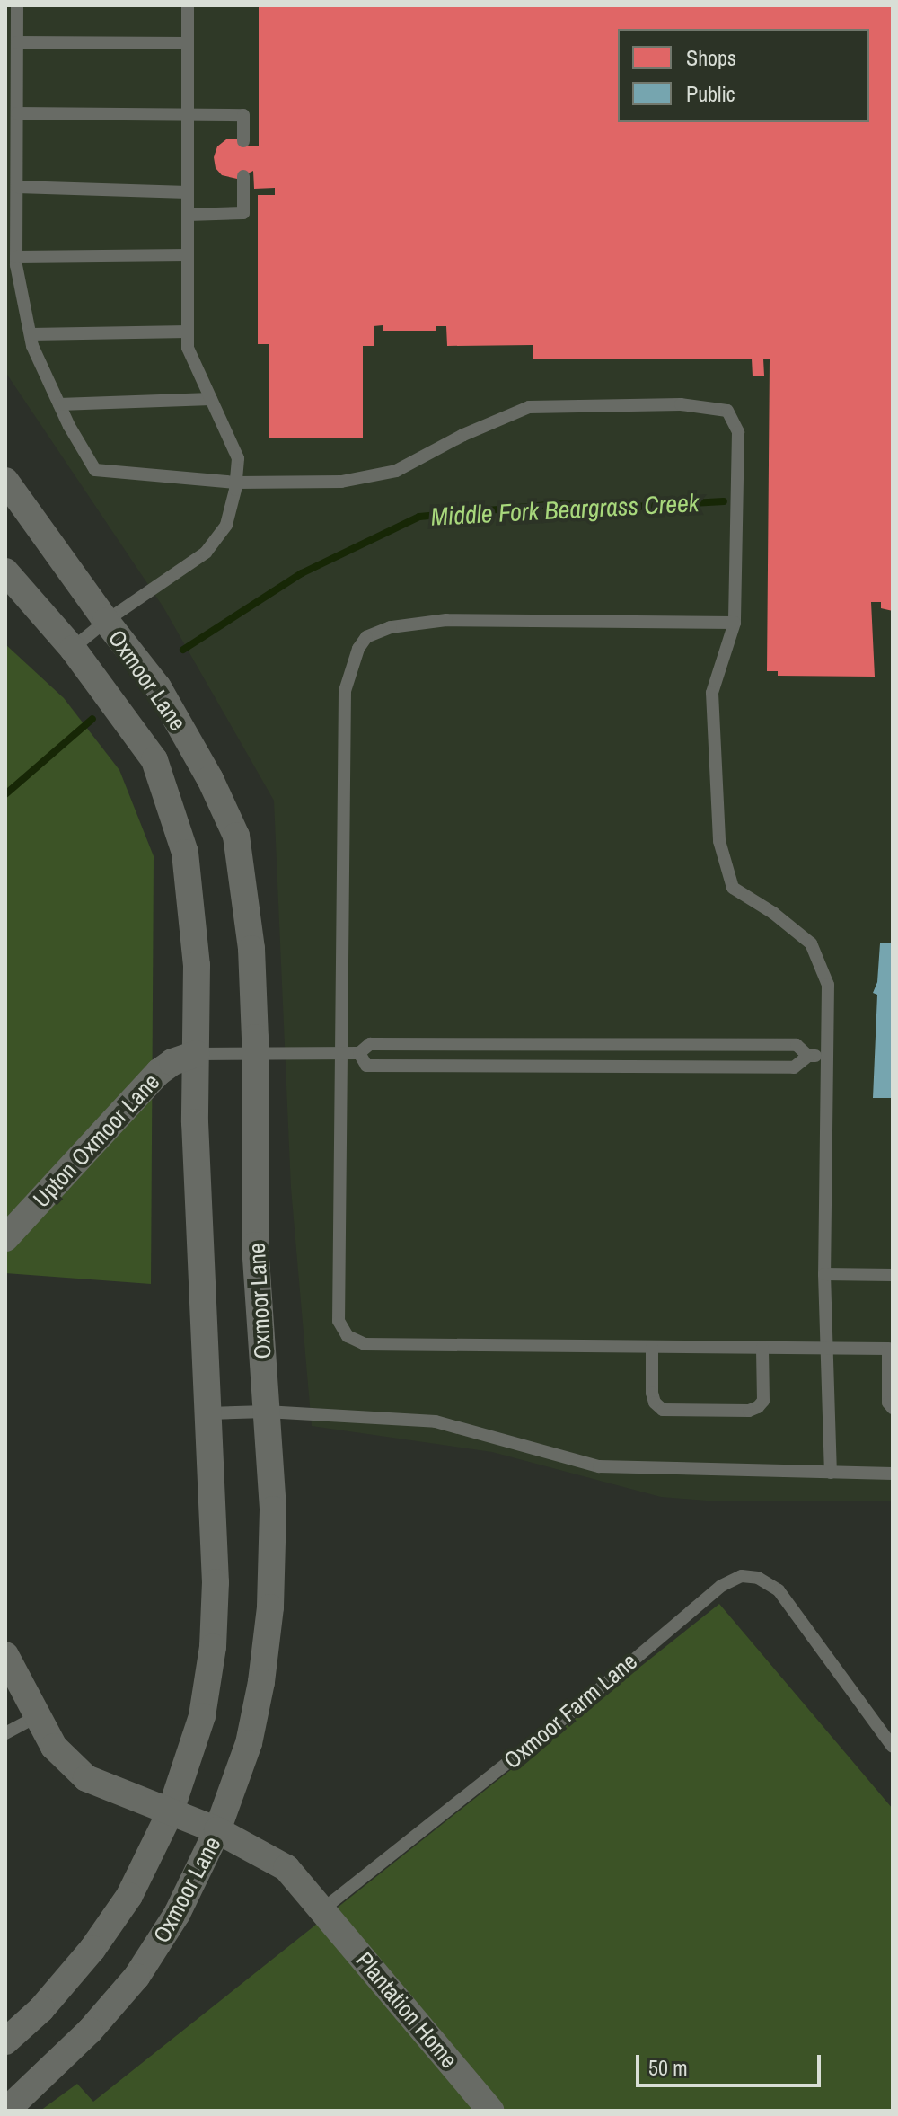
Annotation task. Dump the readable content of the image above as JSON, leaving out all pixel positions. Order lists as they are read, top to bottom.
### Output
{
  "streets": {
    "street": ["Oxmoor Lane", "Upton Oxmoor Lane", "Plantation Home"],
    "lane": ["Oxmoor Farm Lane"]
  },
  "crossings": [
    ["Oxmoor Lane", "Upton Oxmoor Lane"],
    ["Oxmoor Farm Lane", "Plantation Home"]
  ],
  "water": ["Middle Fork Beargrass Creek"],
  "legend": ["Shops", "Public"],
  "scale_bar": "50 m"
}
